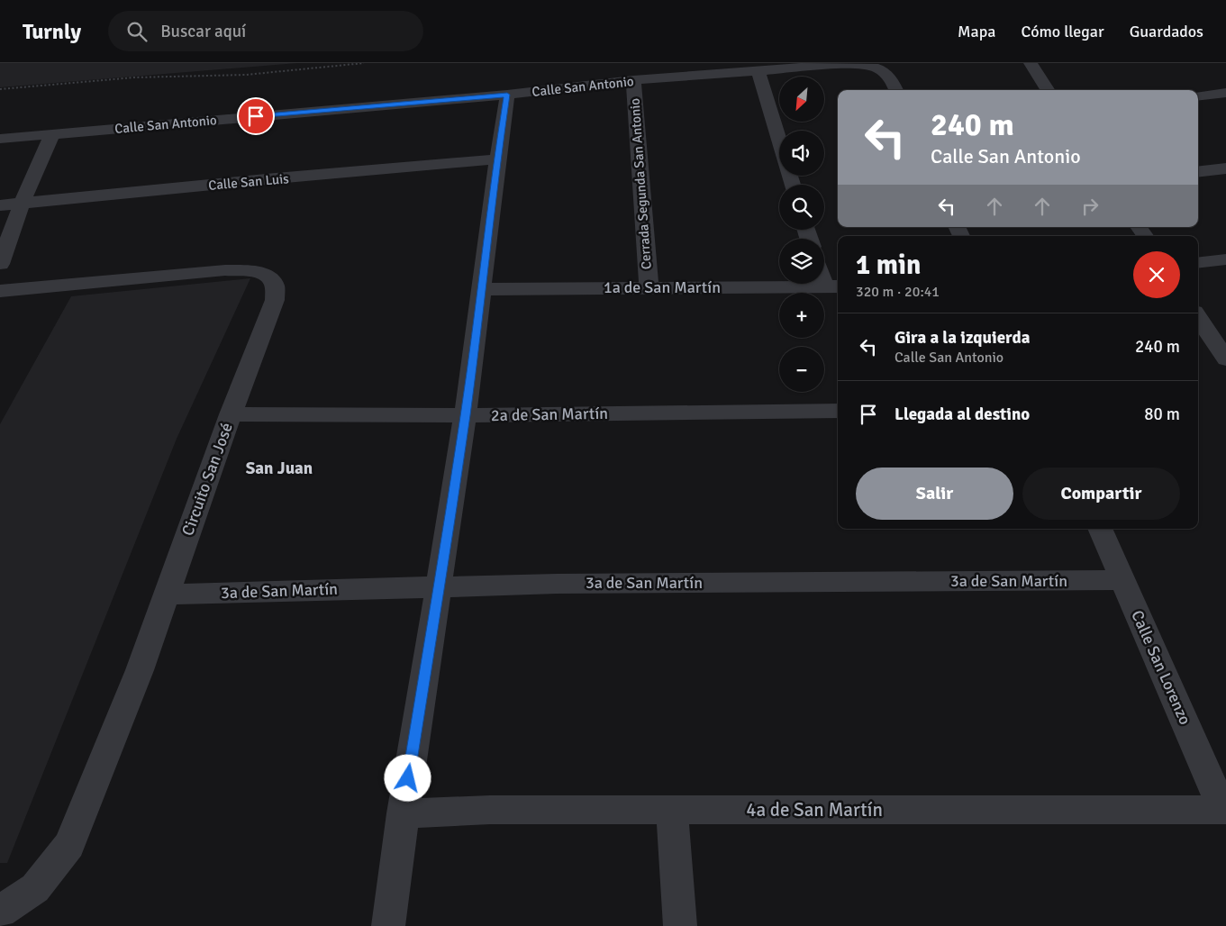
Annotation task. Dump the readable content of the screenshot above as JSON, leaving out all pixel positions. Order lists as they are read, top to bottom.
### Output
{
  "streets": {
    "street": [
      "Calle San Antonio",
      "Calle San Luis",
      "Cerrada Segunda San Antonio",
      "1a de San Martín",
      "2a de San Martín",
      "Circuito San José",
      "3a de San Martín",
      "Calle San Lorenzo",
      "4a de San Martín"
    ]
  },
  "crossings": [
    ["Calle San Antonio", "Cerrada Segunda San Antonio"],
    ["Cerrada Segunda San Antonio", "1a de San Martín"],
    ["2a de San Martín", "Circuito San José"],
    ["Circuito San José", "3a de San Martín"],
    ["3a de San Martín", "Calle San Lorenzo"],
    ["Calle San Lorenzo", "4a de San Martín"]
  ],
  "districts": ["San Juan"],
  "north": "bottom left",
  "page": {
    "header": "Turnly",
    "search": "Buscar aquí",
    "nav": ["Mapa", "Cómo llegar", "Guardados"],
    "map_buttons": ["+", "−"],
    "turn": ["240 m", "Calle San Antonio"],
    "heading": ["1 min", "320 m · 20:41"],
    "list": [
      {
        "name": "Gira a la izquierda",
        "note": "Calle San Antonio",
        "value": "240 m"
      },
      {
        "name": "Llegada al destino",
        "value": "80 m"
      }
    ],
    "buttons": ["Salir", "Compartir"]
  }
}
